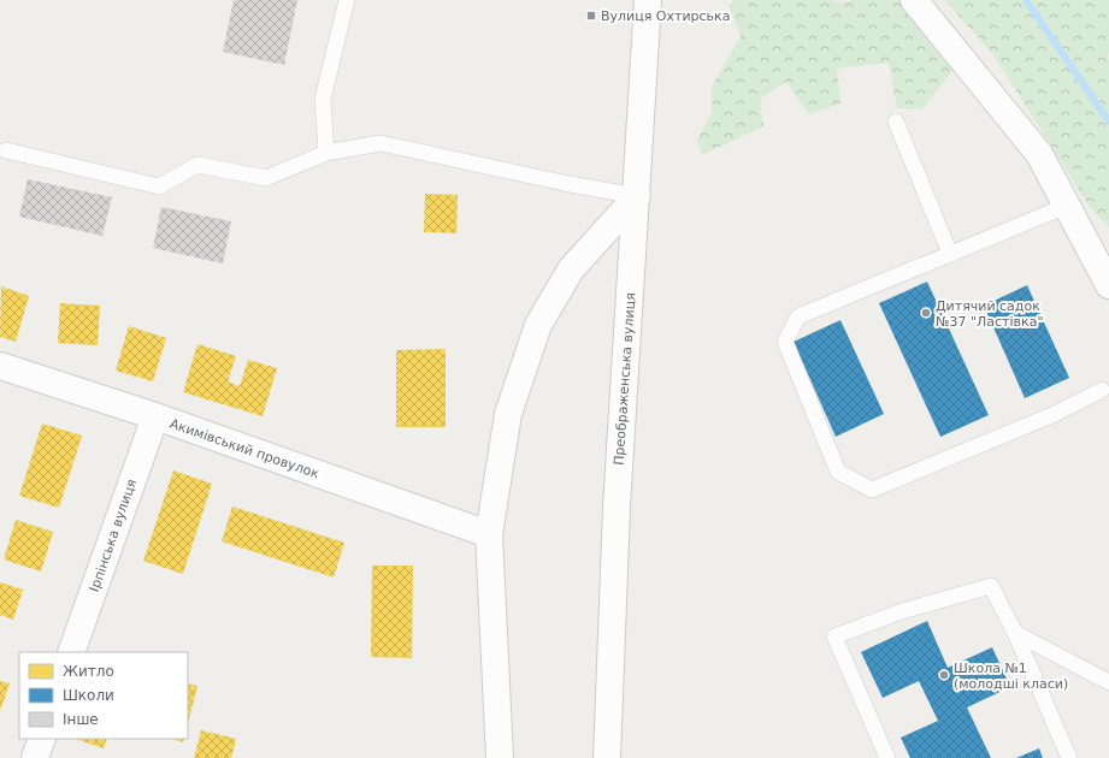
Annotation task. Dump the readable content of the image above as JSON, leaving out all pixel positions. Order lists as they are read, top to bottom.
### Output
{
  "streets": {
    "street": ["Преображенська вулиця", "Акимівський провулок", "Ірпінська вулиця"]
  },
  "crossings": [
    ["Акимівський провулок", "Ірпінська вулиця"]
  ],
  "places": {
    "transit": ["Вулиця Охтирська"],
    "other": ["Дитячий садок №37 \"Ластівка\"", "Школа №1 (молодші класи)"]
  },
  "legend": ["Житло", "Школи", "Інше"]
}
